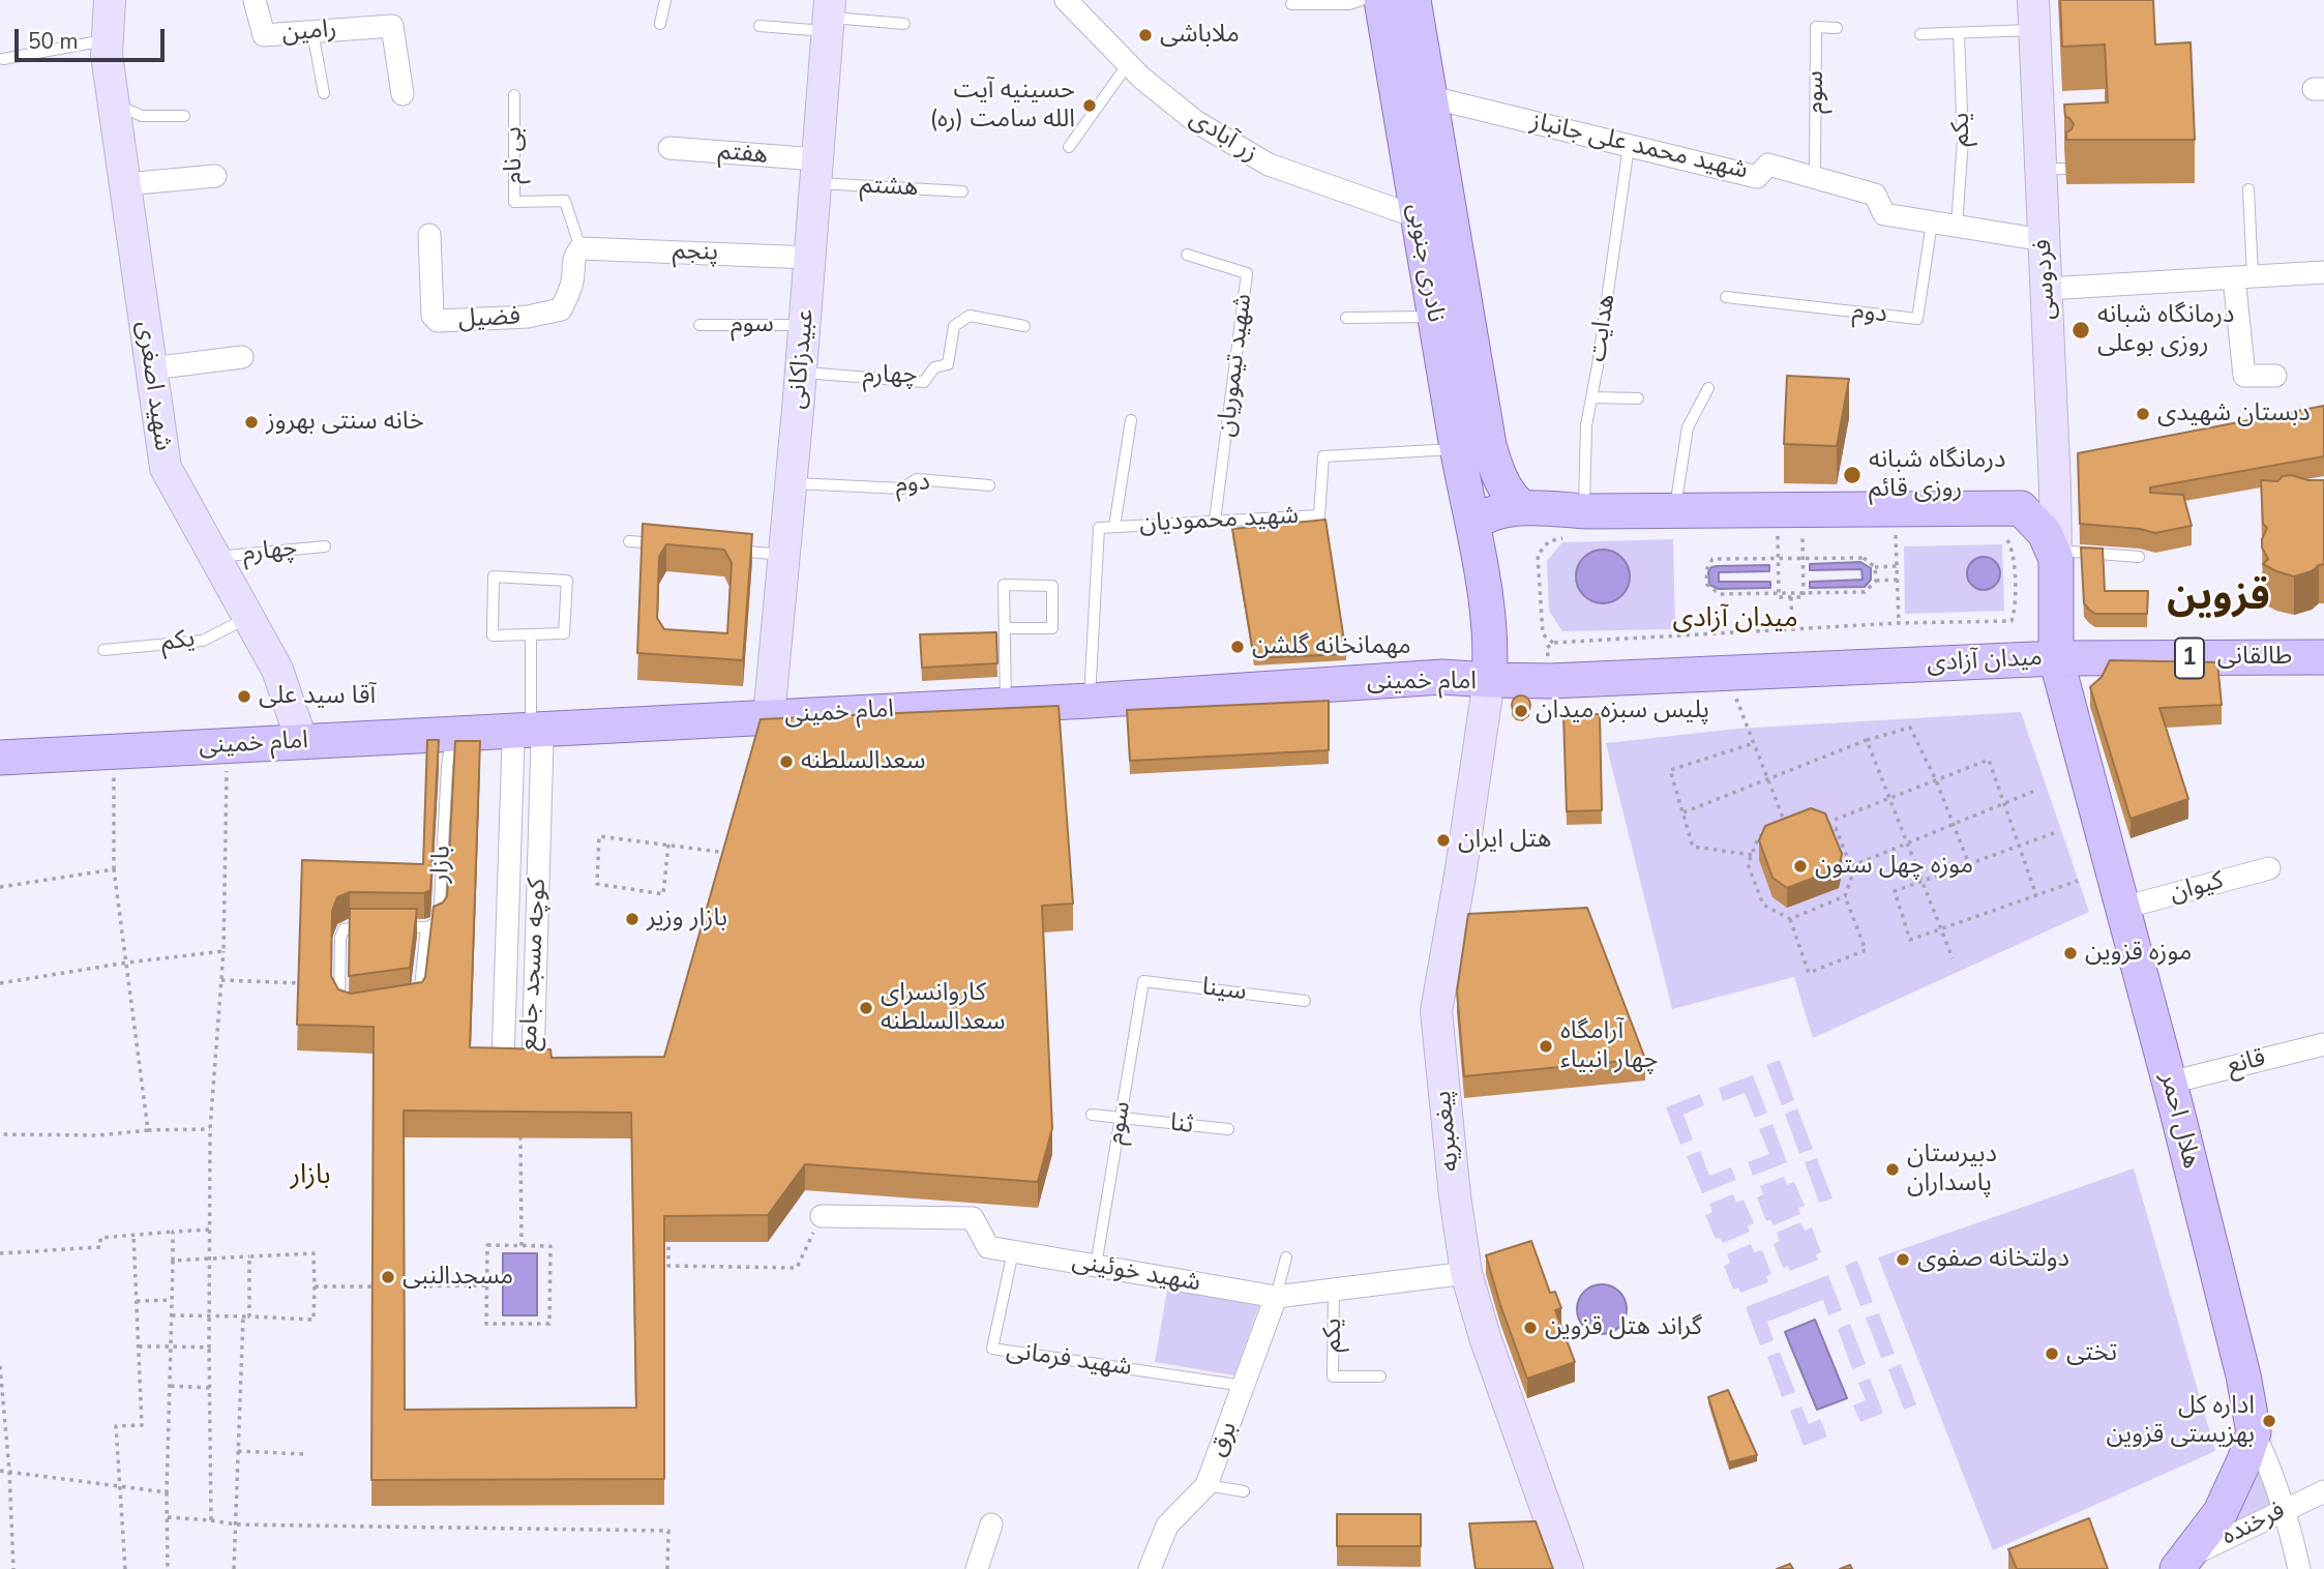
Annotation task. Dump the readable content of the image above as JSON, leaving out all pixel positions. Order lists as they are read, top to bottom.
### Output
{
  "streets": {
    "main road": [
      "نادری جنوبی",
      "طالقانی",
      "1",
      "میدان آزادی",
      "امام خمینی",
      "هلال احمر"
    ],
    "street": [
      "رامین",
      "زر آبادی",
      "شهید محمد علی جانباز",
      "هفتم",
      "پنجم",
      "فردوسی",
      "فضیل",
      "عبیدزاکانی",
      "شهید اصغری",
      "کیوان",
      "کوچه مسجد جامع",
      "قانع",
      "پیغمبریه",
      "شهید خوئینی",
      "برق",
      "فرخنده"
    ],
    "lane": [
      "سوم",
      "یکم",
      "بی نام",
      "هشتم",
      "دوم",
      "هدایت",
      "شهید تیموریان",
      "چهارم",
      "شهید محمودیان",
      "بازار",
      "سینا",
      "ثنا",
      "شهید فرمانی"
    ]
  },
  "crossings": [
    ["سوم", "شهید محمد علی جانباز"],
    ["سوم", "عبیدزاکانی"],
    ["سوم", "سینا"],
    ["سوم", "ثنا"],
    ["سوم", "شهید خوئینی"],
    ["یکم", "شهید محمد علی جانباز"],
    ["یکم", "شهید اصغری"],
    ["یکم", "شهید خوئینی"],
    ["زر آبادی", "نادری جنوبی"],
    ["شهید محمد علی جانباز", "نادری جنوبی"],
    ["شهید محمد علی جانباز", "فردوسی"],
    ["شهید محمد علی جانباز", "دوم"],
    ["شهید محمد علی جانباز", "هدایت"],
    ["هفتم", "هشتم"],
    ["هفتم", "عبیدزاکانی"],
    ["بی نام", "پنجم"],
    ["بی نام", "فضیل"],
    ["هشتم", "عبیدزاکانی"],
    ["پنجم", "فضیل"],
    ["پنجم", "عبیدزاکانی"],
    ["نادری جنوبی", "شهید محمودیان"],
    ["نادری جنوبی", "میدان آزادی"],
    ["فردوسی", "میدان آزادی"],
    ["دوم", "عبیدزاکانی"],
    ["هدایت", "میدان آزادی"],
    ["عبیدزاکانی", "چهارم"],
    ["عبیدزاکانی", "امام خمینی"],
    ["شهید تیموریان", "شهید محمودیان"],
    ["چهارم", "شهید اصغری"],
    ["شهید اصغری", "امام خمینی"],
    ["شهید محمودیان", "امام خمینی"],
    ["طالقانی", "میدان آزادی"],
    ["طالقانی", "هلال احمر"],
    ["میدان آزادی", "امام خمینی"],
    ["میدان آزادی", "هلال احمر"],
    ["میدان آزادی", "پیغمبریه"],
    ["امام خمینی", "بازار"],
    ["امام خمینی", "کوچه مسجد جامع"],
    ["امام خمینی", "پیغمبریه"],
    ["کیوان", "هلال احمر"],
    ["قانع", "هلال احمر"],
    ["هلال احمر", "فرخنده"],
    ["پیغمبریه", "شهید خوئینی"],
    ["شهید خوئینی", "شهید فرمانی"],
    ["شهید خوئینی", "برق"],
    ["شهید فرمانی", "برق"]
  ],
  "districts": ["قزوین", "میدان آزادی", "بازار"],
  "places": [
    "ملاباشی",
    "حسینیه آیت الله سامت (ره)",
    "درمانگاه شبانه روزی بوعلی",
    "دبستان شهیدی",
    "خانه سنتی بهروز",
    "درمانگاه شبانه روزی قائم",
    "مهمانخانه گلشن",
    "آقا سید علی",
    "پلیس سبزه میدان",
    "سعدالسلطنه",
    "هتل ایران",
    "موزه چهل ستون",
    "بازار وزیر",
    "موزه قزوین",
    "کاروانسرای سعدالسلطنه",
    "آرامگاه چهار انبیاء",
    "دبیرستان پاسداران",
    "دولتخانه صفوی",
    "مسجدالنبی",
    "گراند هتل قزوین",
    "تختی",
    "اداره کل بهزیستی قزوین"
  ],
  "scale_bar": "50 m"
}
